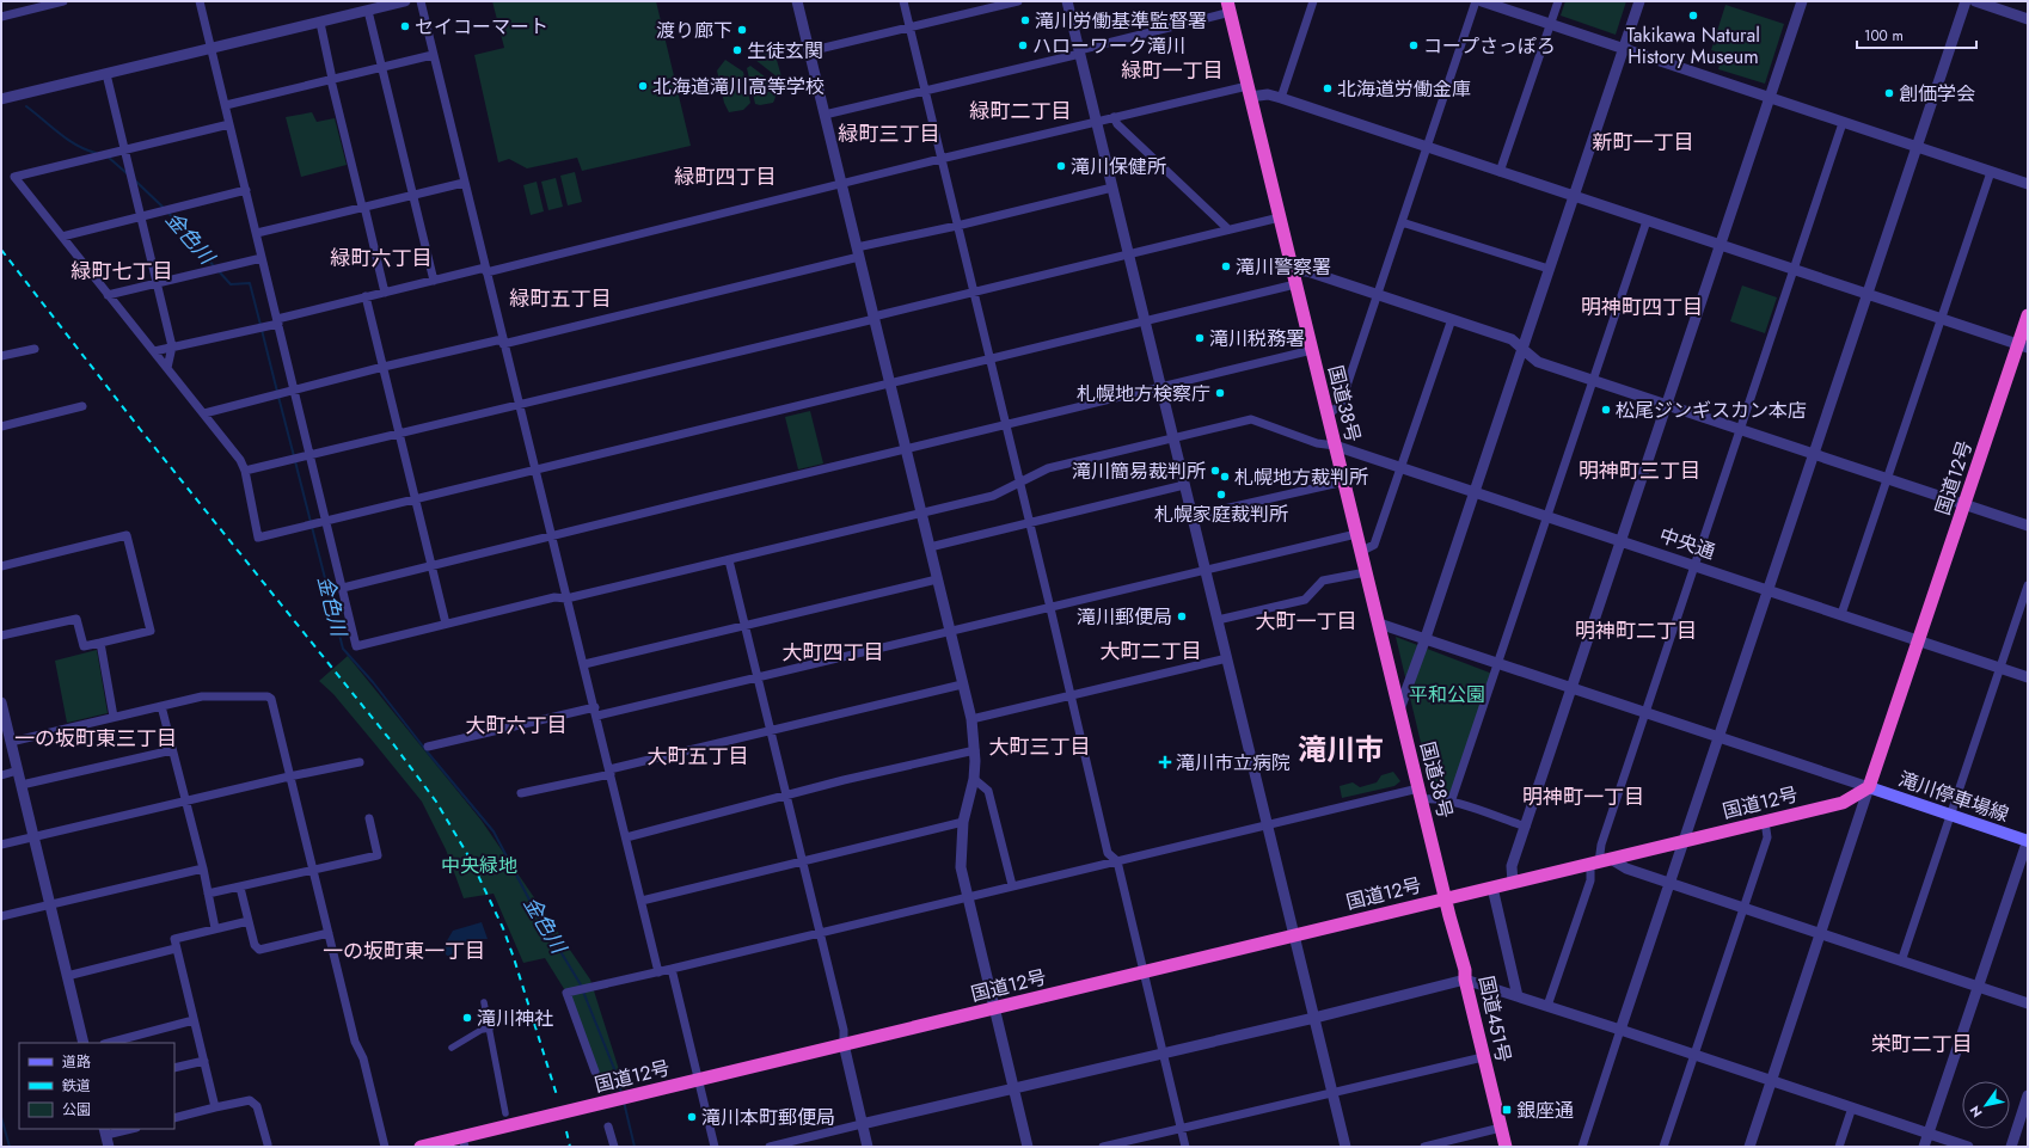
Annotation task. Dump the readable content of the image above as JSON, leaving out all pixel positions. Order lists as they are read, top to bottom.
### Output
{
  "streets": {
    "highway": ["国道38号", "国道12号", "国道451号"],
    "main road": ["滝川停車場線"],
    "street": ["中央通"]
  },
  "crossings": [
    ["国道38号", "国道12号"],
    ["国道38号", "中央通"],
    ["国道38号", "国道451号"],
    ["国道12号", "中央通"],
    ["国道12号", "滝川停車場線"],
    ["国道12号", "国道451号"]
  ],
  "districts": [
    "緑町一丁目",
    "緑町二丁目",
    "緑町三丁目",
    "新町一丁目",
    "緑町四丁目",
    "緑町六丁目",
    "緑町七丁目",
    "緑町五丁目",
    "明神町四丁目",
    "明神町三丁目",
    "大町一丁目",
    "明神町二丁目",
    "大町二丁目",
    "大町四丁目",
    "大町六丁目",
    "一の坂町東三丁目",
    "大町三丁目",
    "滝川市",
    "大町五丁目",
    "明神町一丁目",
    "一の坂町東一丁目",
    "栄町二丁目"
  ],
  "water": ["金色川"],
  "parks": ["平和公園", "中央緑地"],
  "places": {
    "other": [
      "Takikawa Natural History Museum",
      "滝川労働基準監督署",
      "セイコーマート",
      "渡り廊下",
      "ハローワーク滝川",
      "コープさっぽろ",
      "生徒玄関",
      "北海道滝川高等学校",
      "北海道労働金庫",
      "創価学会",
      "滝川保健所",
      "滝川警察署",
      "滝川税務署",
      "札幌地方検察庁",
      "松尾ジンギスカン本店",
      "滝川簡易裁判所",
      "札幌地方裁判所",
      "札幌家庭裁判所",
      "滝川郵便局",
      "滝川神社",
      "滝川本町郵便局"
    ],
    "health": ["滝川市立病院"],
    "transit": ["銀座通"]
  },
  "legend": ["道路", "鉄道", "公園"],
  "scale_bar": "100 m",
  "north": "bottom left"
}
